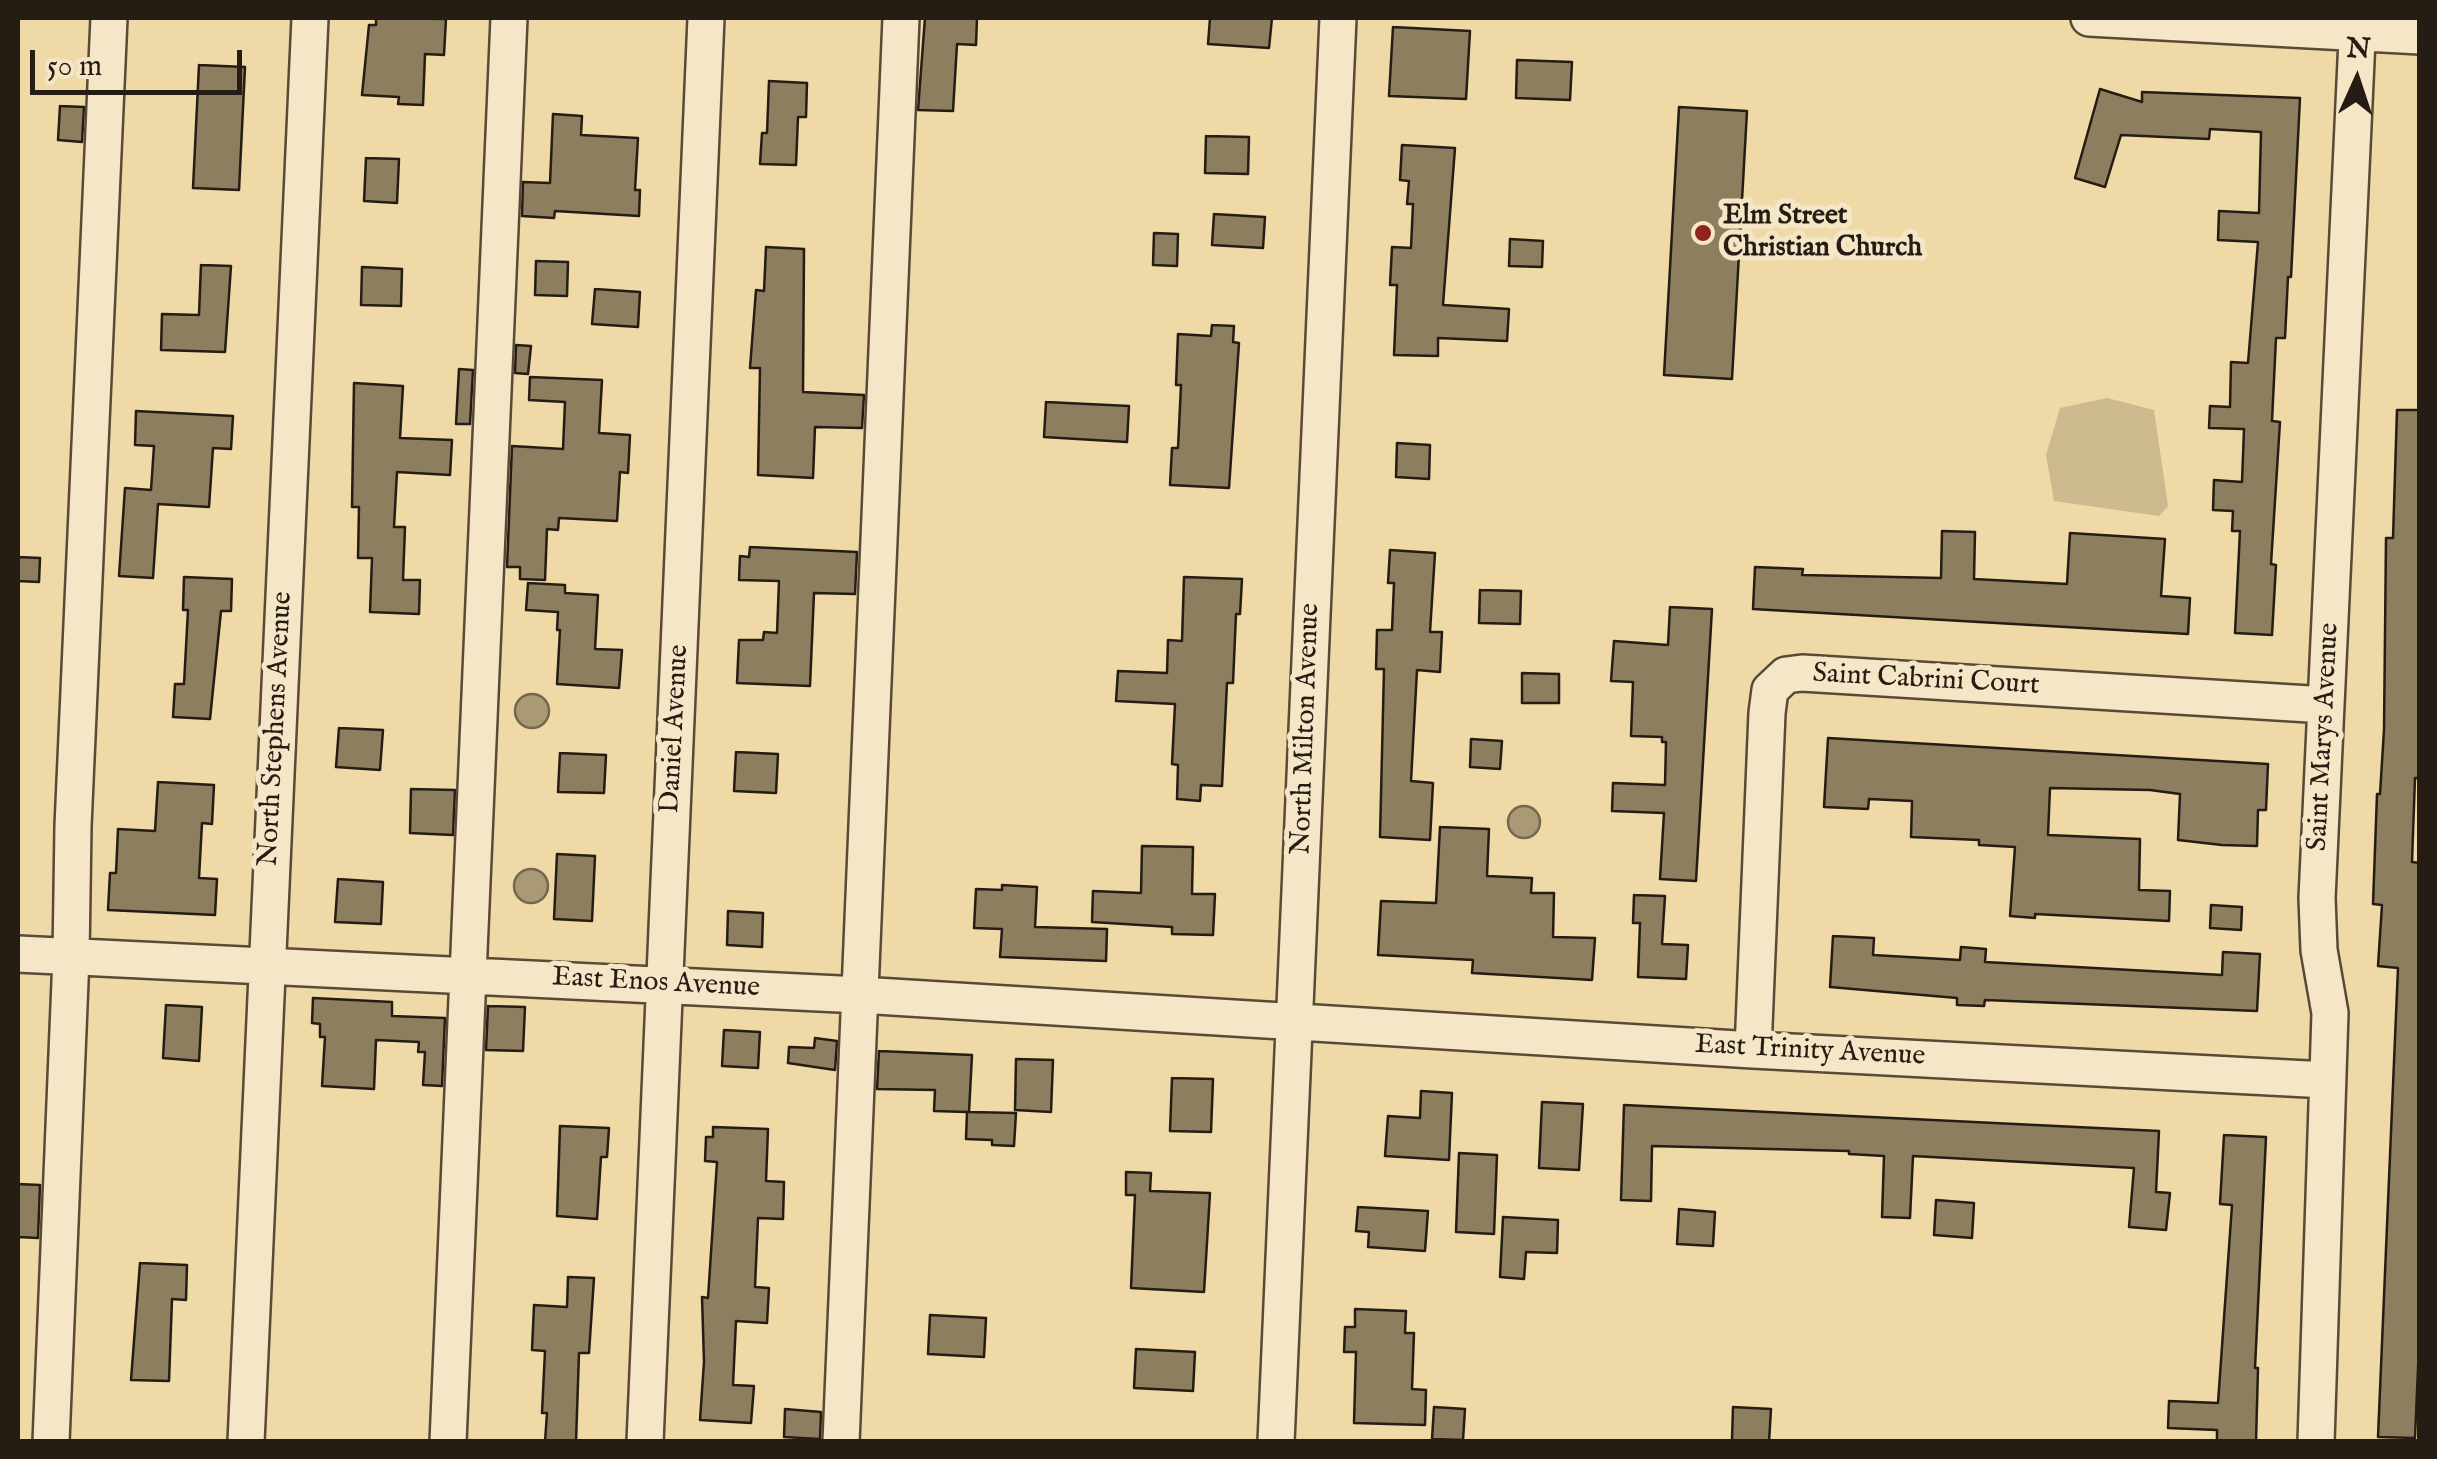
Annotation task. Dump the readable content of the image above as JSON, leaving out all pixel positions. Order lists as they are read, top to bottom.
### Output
{
  "streets": {
    "street": [
      "Saint Cabrini Court",
      "North Stephens Avenue",
      "Daniel Avenue",
      "North Milton Avenue",
      "Saint Marys Avenue",
      "East Enos Avenue",
      "East Trinity Avenue"
    ]
  },
  "crossings": [
    ["Saint Cabrini Court", "Saint Marys Avenue"],
    ["Saint Cabrini Court", "East Trinity Avenue"],
    ["North Stephens Avenue", "East Enos Avenue"],
    ["Daniel Avenue", "East Enos Avenue"],
    ["North Milton Avenue", "East Enos Avenue"],
    ["North Milton Avenue", "East Trinity Avenue"],
    ["Saint Marys Avenue", "East Trinity Avenue"],
    ["East Enos Avenue", "East Trinity Avenue"]
  ],
  "places": ["Elm Street Christian Church"],
  "scale_bar": "50 m",
  "north": "top"
}
